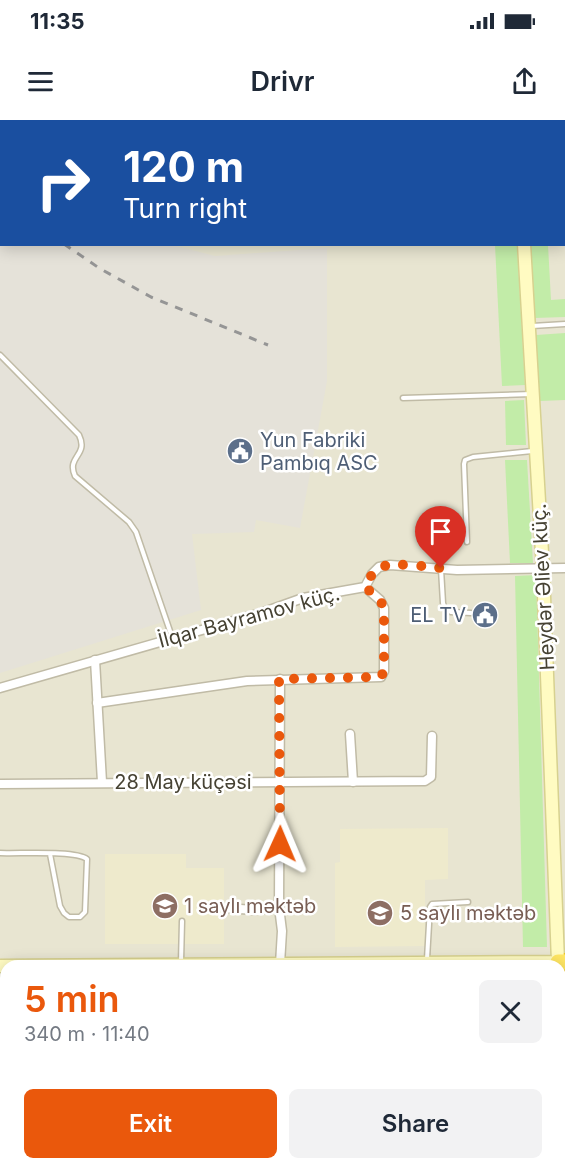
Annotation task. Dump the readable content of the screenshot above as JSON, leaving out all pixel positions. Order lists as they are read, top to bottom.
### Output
{
  "streets": {
    "street": ["Heydər Əliev küç.", "İlqar Bayramov küç.", "28 May küçəsi"]
  },
  "crossings": [
    ["Heydər Əliev küç.", "İlqar Bayramov küç."]
  ],
  "places": {
    "public building": ["Yun Fabriki Pambıq ASC", "EL TV"],
    "school or university": ["1 saylı məktəb", "5 saylı məktəb"]
  },
  "page": {
    "status": "11:35",
    "header": "Drivr",
    "turn": ["120 m", "Turn right"],
    "heading": ["5 min", "340 m · 11:40"],
    "buttons": ["Exit", "Share"]
  }
}
